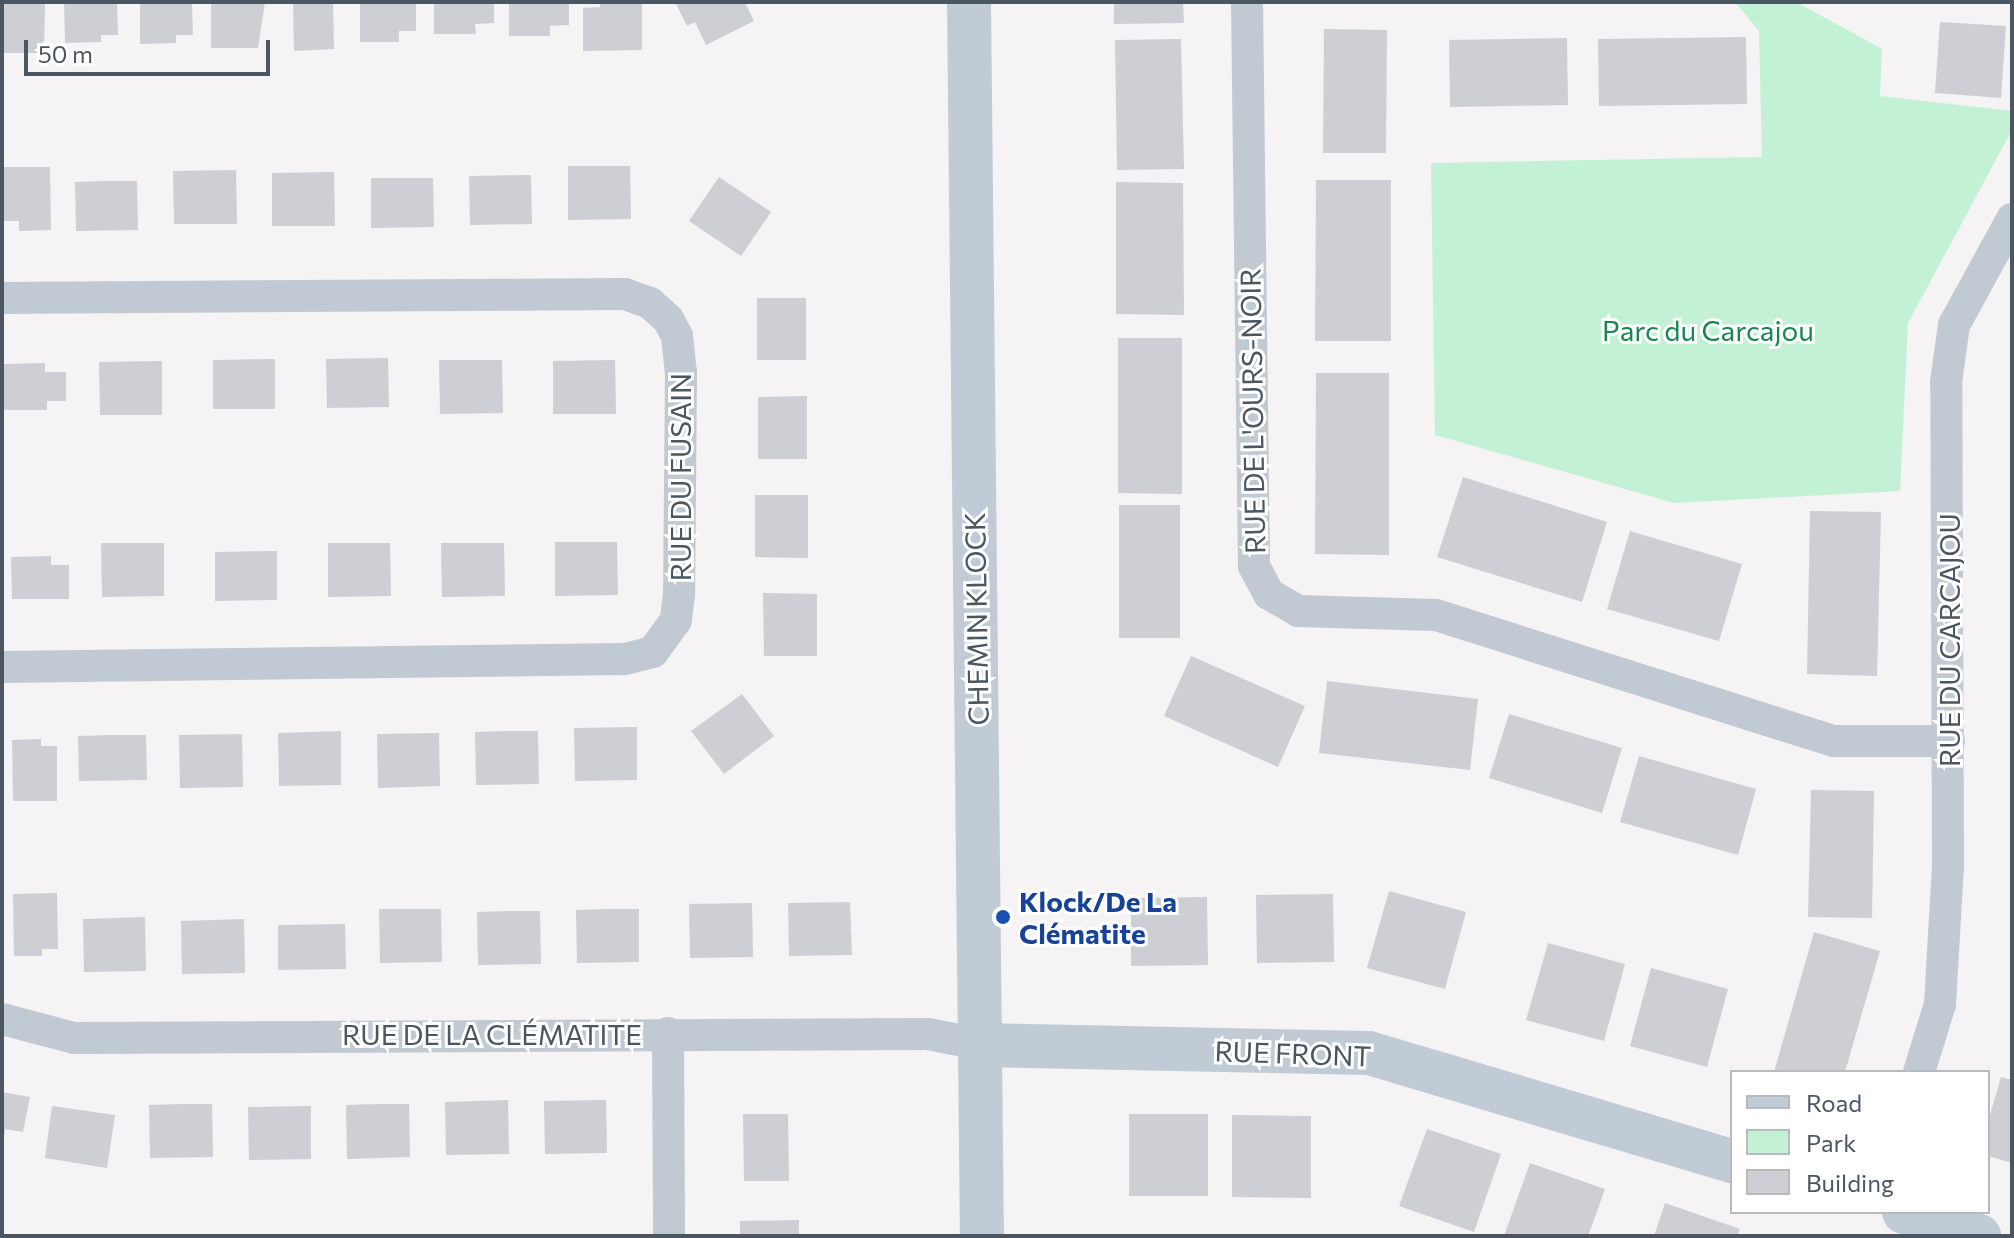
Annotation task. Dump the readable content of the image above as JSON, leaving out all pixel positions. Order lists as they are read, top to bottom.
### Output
{
  "streets": {
    "main road": ["CHEMIN KLOCK", "RUE FRONT"],
    "street": [
      "RUE DE L'OURS-NOIR",
      "RUE DU FUSAIN",
      "RUE DU CARCAJOU",
      "RUE DE LA CLÉMATITE"
    ]
  },
  "crossings": [
    ["RUE DE L'OURS-NOIR", "RUE DU CARCAJOU"],
    ["CHEMIN KLOCK", "RUE DE LA CLÉMATITE"],
    ["CHEMIN KLOCK", "RUE FRONT"],
    ["RUE DE LA CLÉMATITE", "RUE FRONT"]
  ],
  "parks": ["Parc du Carcajou"],
  "places": ["Klock/De La Clématite"],
  "legend": ["Road", "Park", "Building"],
  "scale_bar": "50 m"
}
